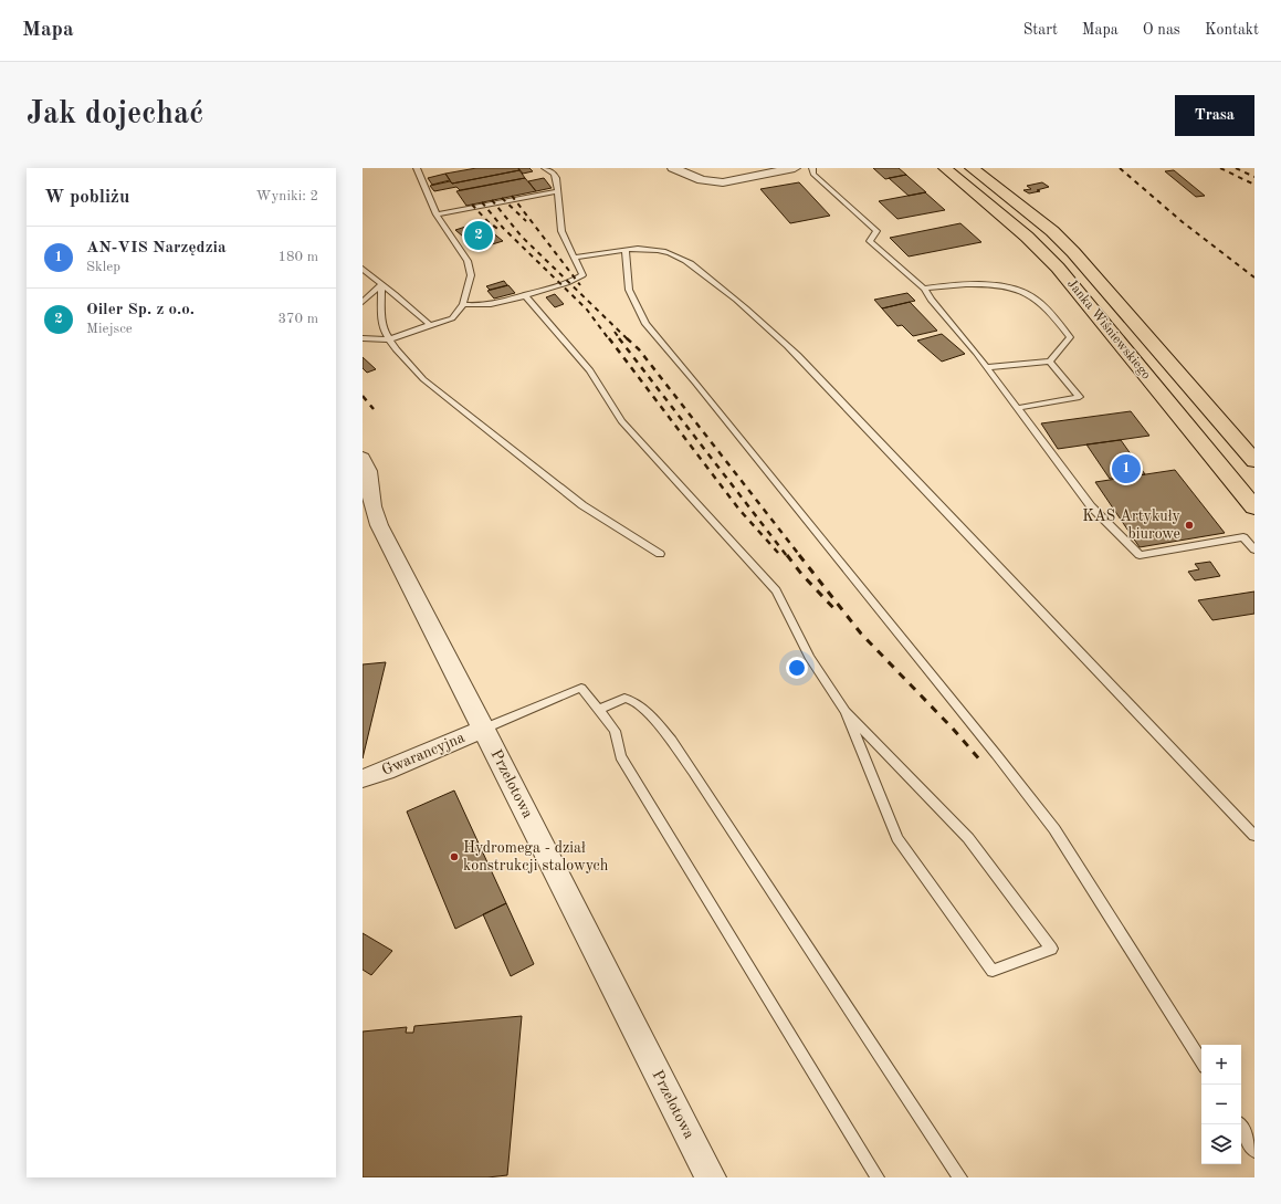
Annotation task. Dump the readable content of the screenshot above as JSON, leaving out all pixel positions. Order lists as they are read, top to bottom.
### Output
{
  "streets": {
    "highway": ["Janka Wiśniewskiego"],
    "street": ["Gwarancyjna", "Przelotowa"]
  },
  "crossings": [
    ["Gwarancyjna", "Przelotowa"]
  ],
  "places": ["KAS Artykuły biurowe", "Hydromega - dział konstrukcji stalowych"],
  "page": {
    "header": "Mapa",
    "nav": [
      "Start",
      "Mapa",
      "O nas",
      "Kontakt"
    ],
    "buttons": "Trasa",
    "title": "Jak dojechać",
    "heading": ["W pobliżu", "Wyniki: 2"],
    "pins": ["2", "1"],
    "list": [
      {
        "mark": "1",
        "name": "AN-VIS Narzędzia",
        "note": "Sklep",
        "value": "180 m"
      },
      {
        "mark": "2",
        "name": "Oiler Sp. z o.o.",
        "note": "Miejsce",
        "value": "370 m"
      }
    ],
    "map_buttons": ["+", "−"]
  }
}
